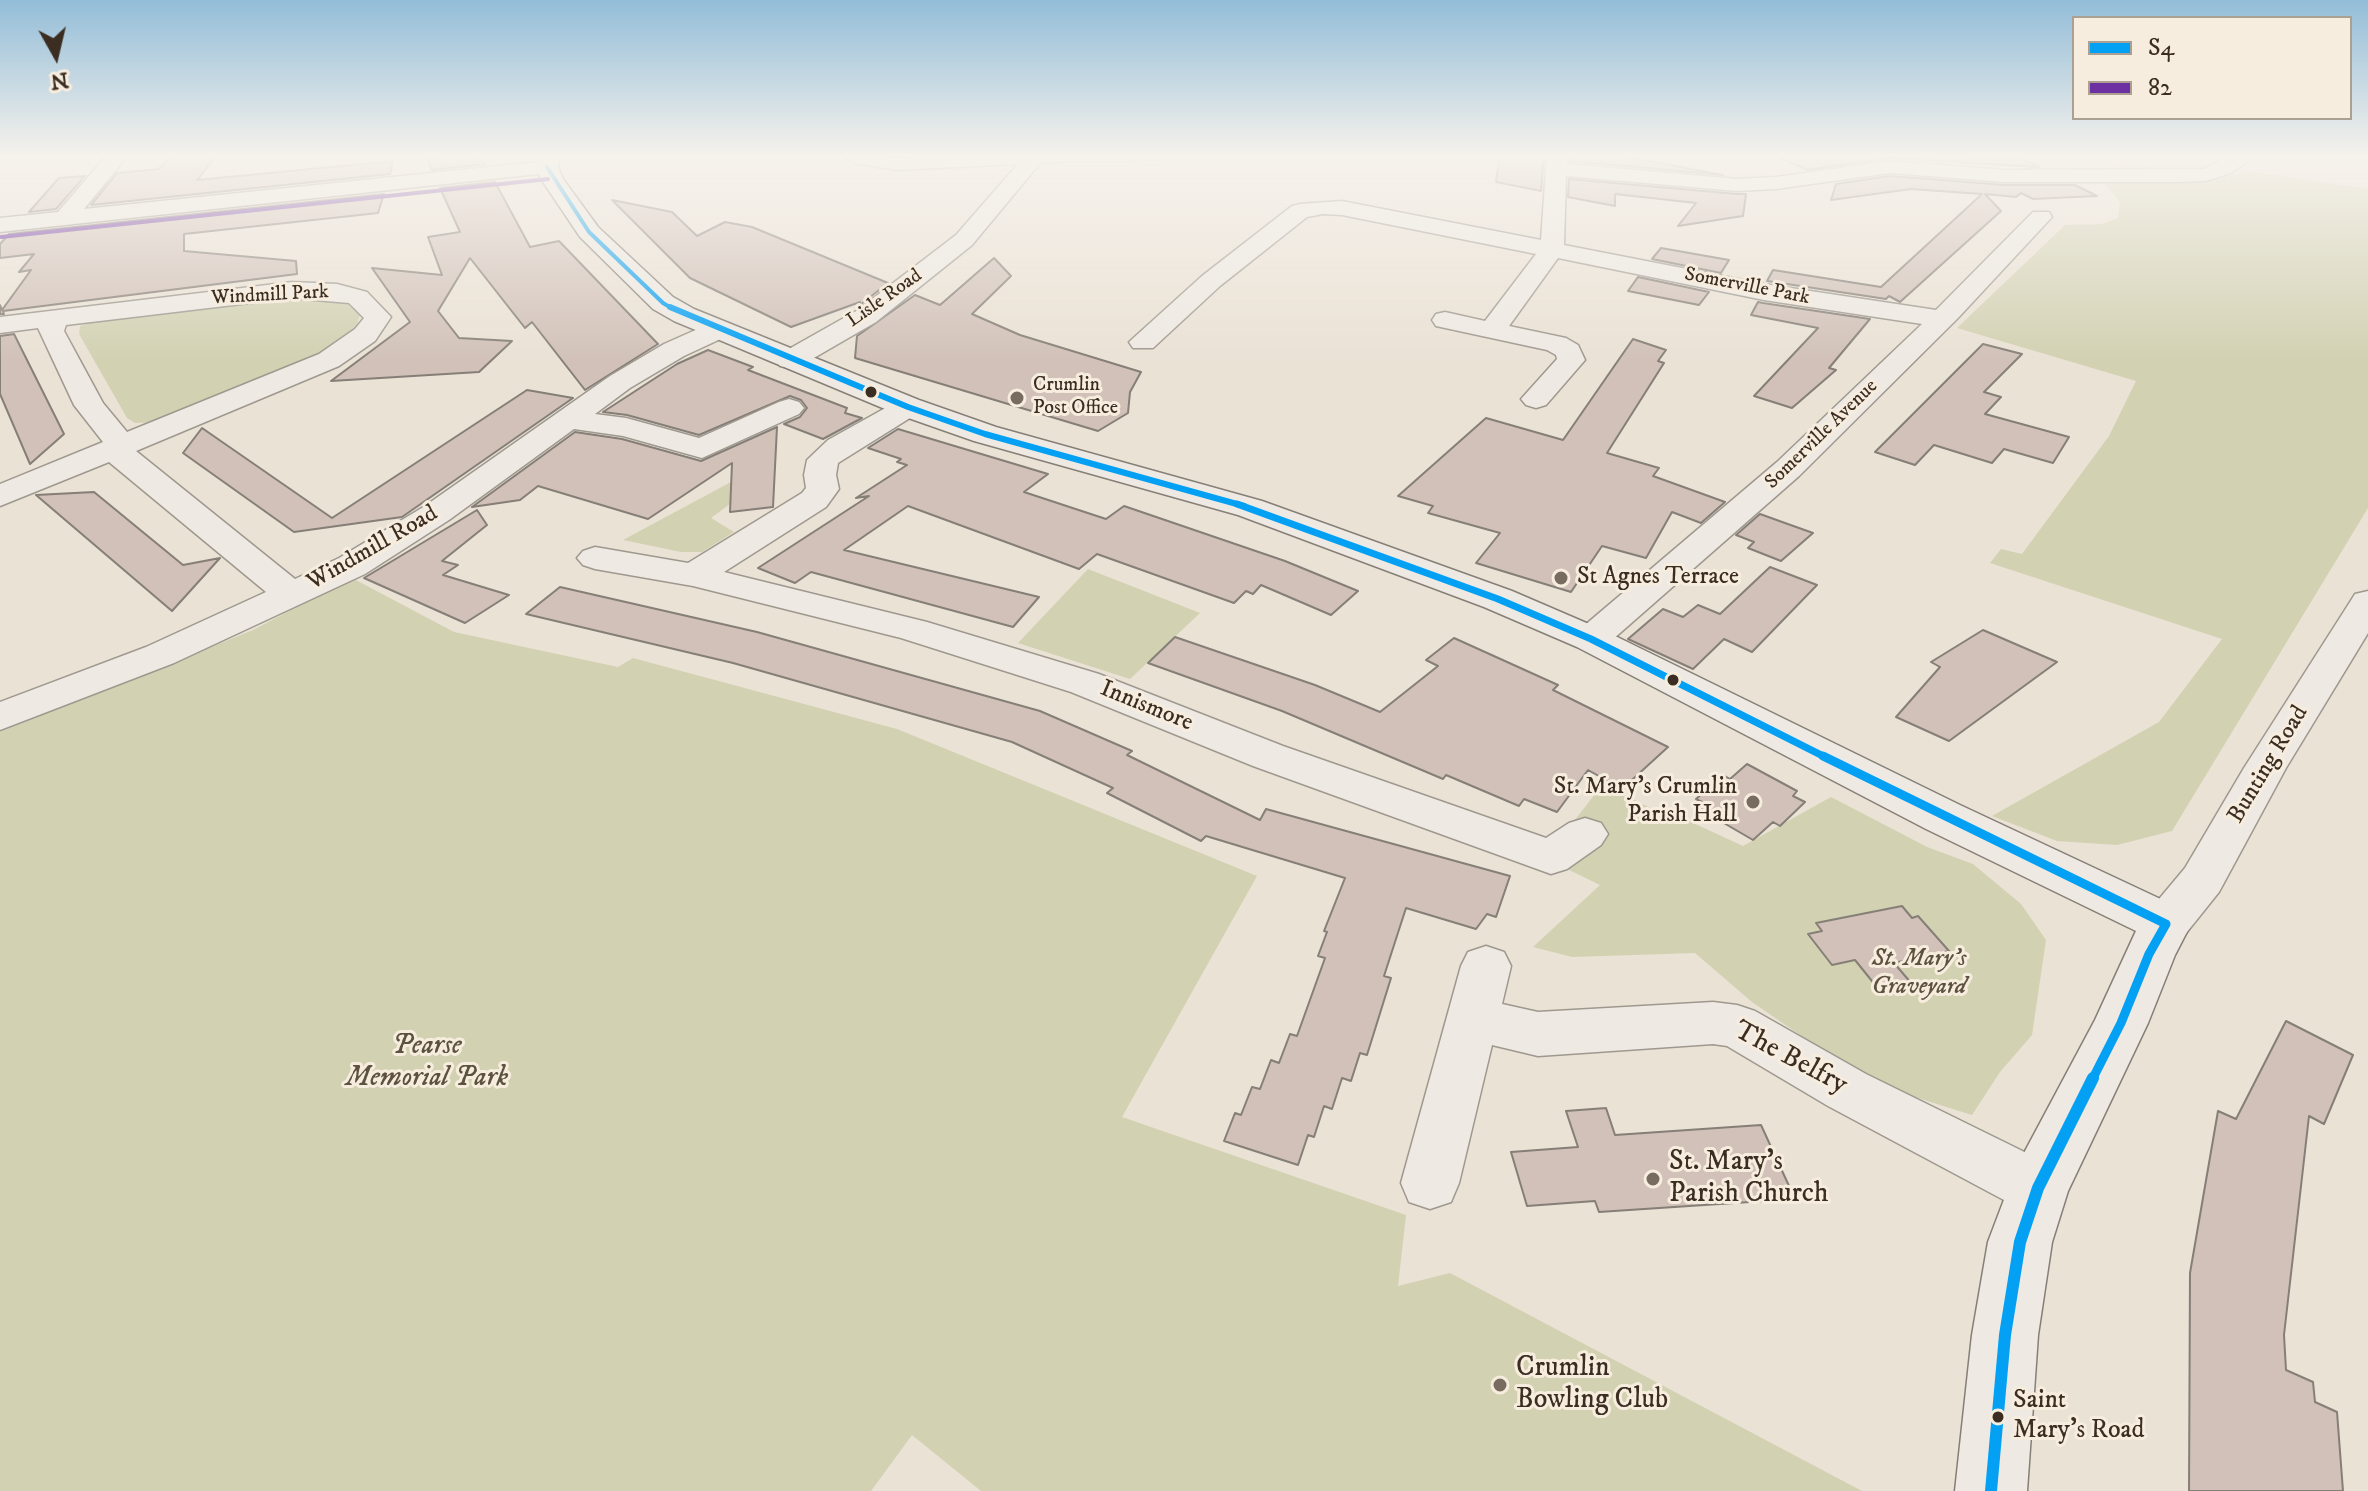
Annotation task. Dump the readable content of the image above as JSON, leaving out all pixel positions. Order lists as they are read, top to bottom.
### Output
{
  "streets": {
    "street": [
      "Somerville Park",
      "Windmill Park",
      "Lisle Road",
      "Somerville Avenue",
      "Windmill Road",
      "Innismore",
      "Bunting Road",
      "The Belfry"
    ]
  },
  "crossings": [
    ["Somerville Park", "Somerville Avenue"]
  ],
  "parks": ["St. Mary's Graveyard", "Pearse Memorial Park"],
  "places": [
    "Crumlin Post Office",
    "St Agnes Terrace",
    "St. Mary's Crumlin Parish Hall",
    "St. Mary's Parish Church",
    "Crumlin Bowling Club",
    "Saint Mary's Road"
  ],
  "lines": ["transit line S4", "transit line 82"],
  "legend": ["S4", "82"],
  "north": "bottom"
}
